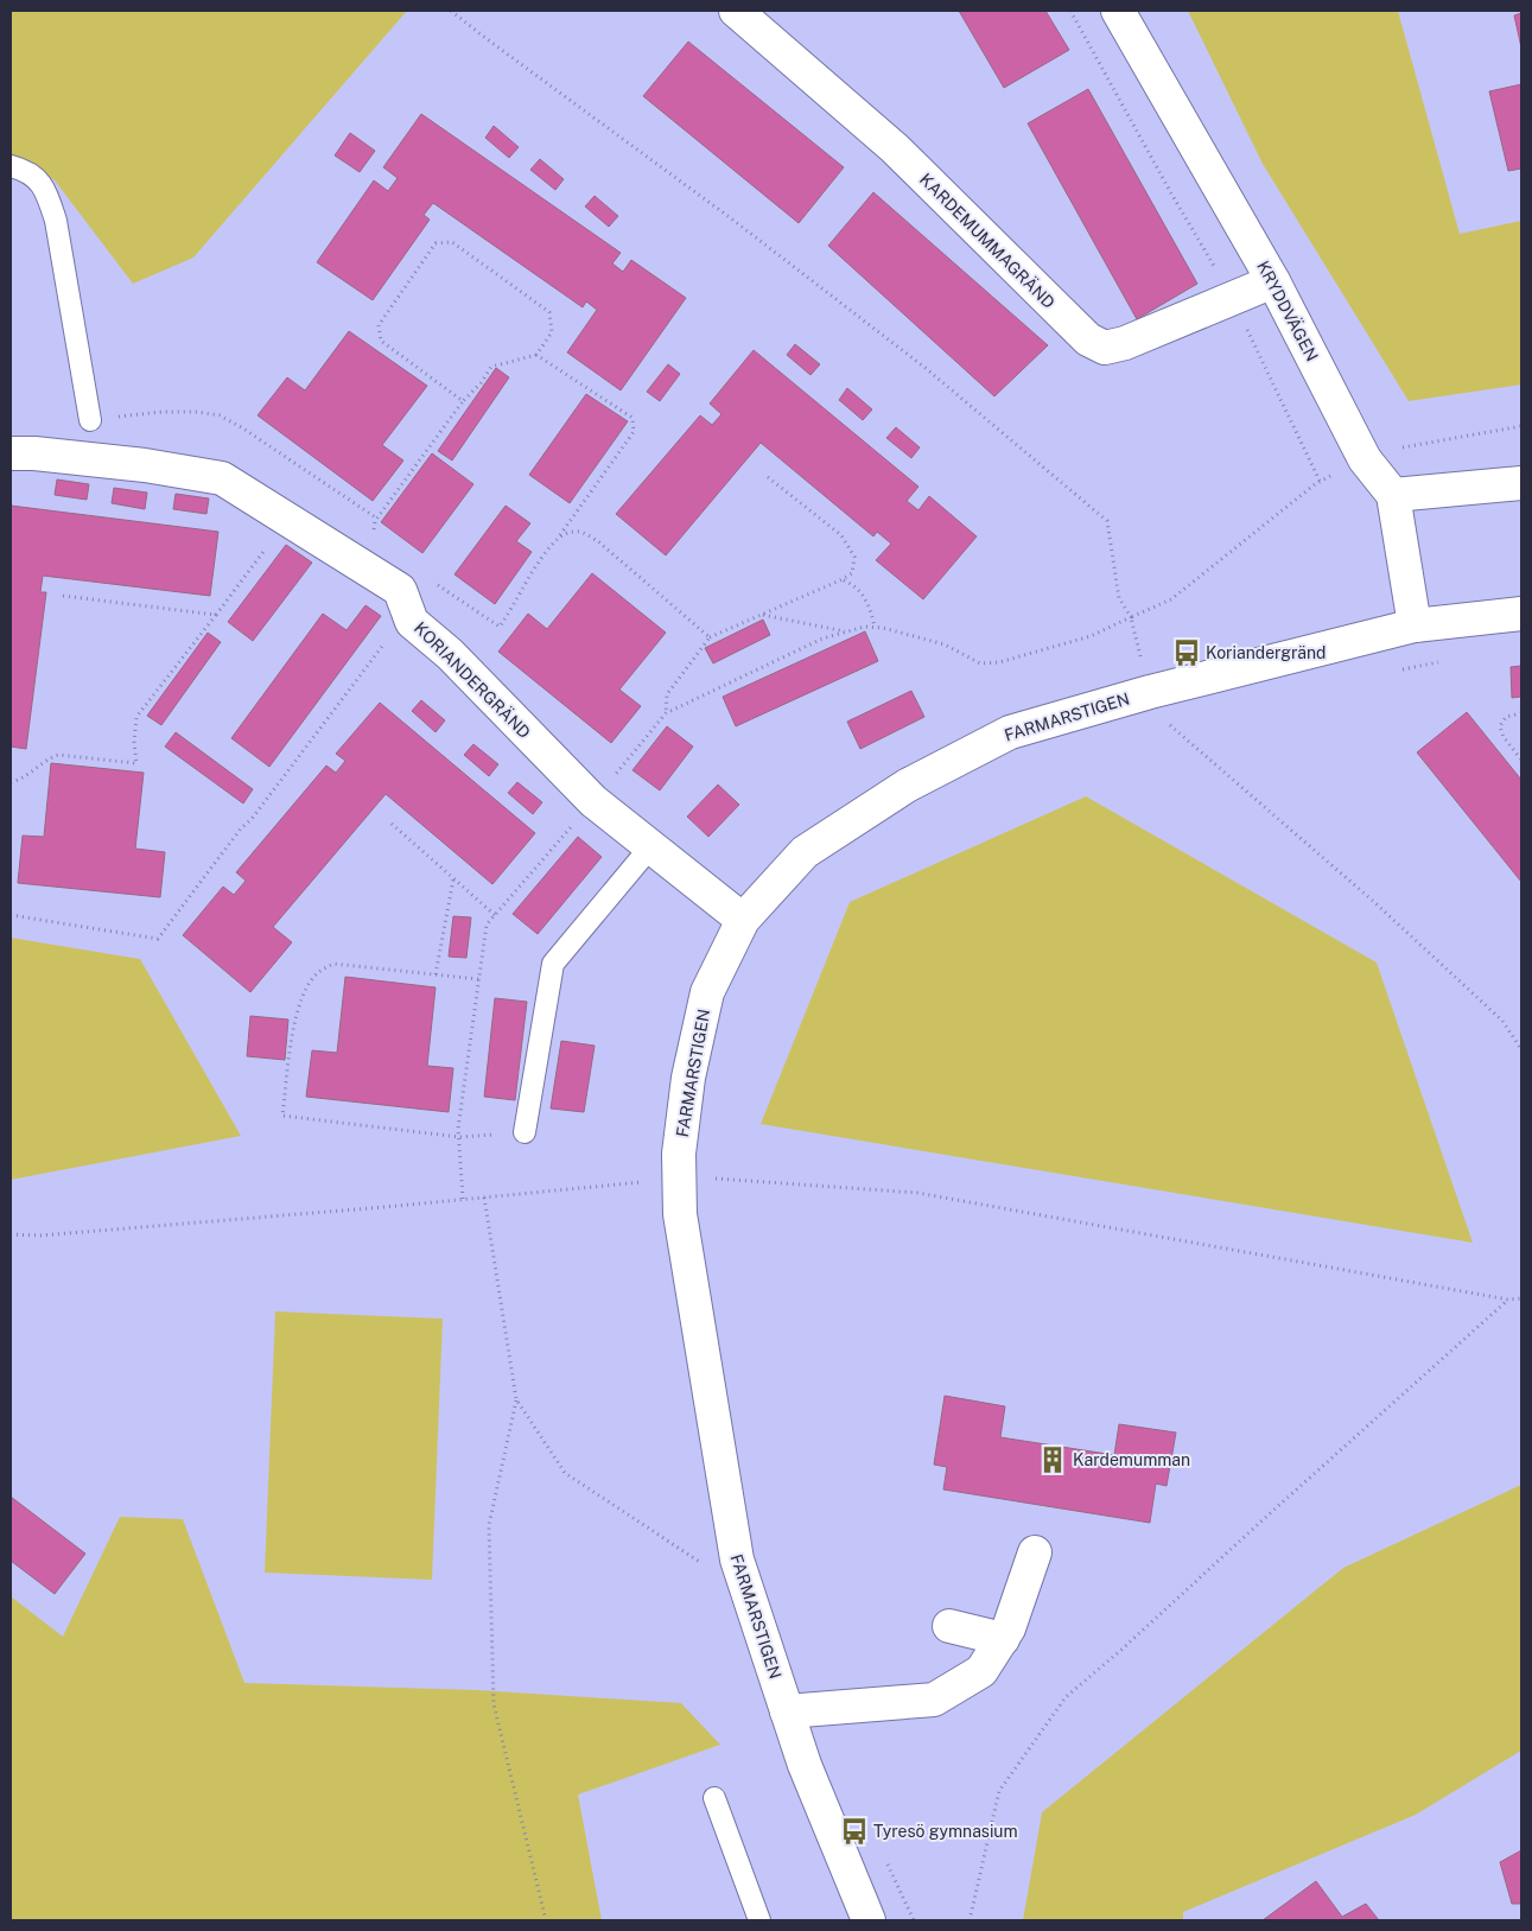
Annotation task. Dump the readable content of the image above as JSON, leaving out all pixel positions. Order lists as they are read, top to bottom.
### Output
{
  "streets": {
    "street": [
      "KARDEMUMMAGRÄND",
      "KRYDDVÄGEN",
      "KORIANDERGRÄND",
      "FARMARSTIGEN"
    ]
  },
  "crossings": [
    ["KARDEMUMMAGRÄND", "KRYDDVÄGEN"],
    ["KRYDDVÄGEN", "FARMARSTIGEN"],
    ["KORIANDERGRÄND", "FARMARSTIGEN"]
  ],
  "places": {
    "bus stop": ["Koriandergränd", "Tyresö gymnasium"],
    "building": ["Kardemumman"]
  }
}
